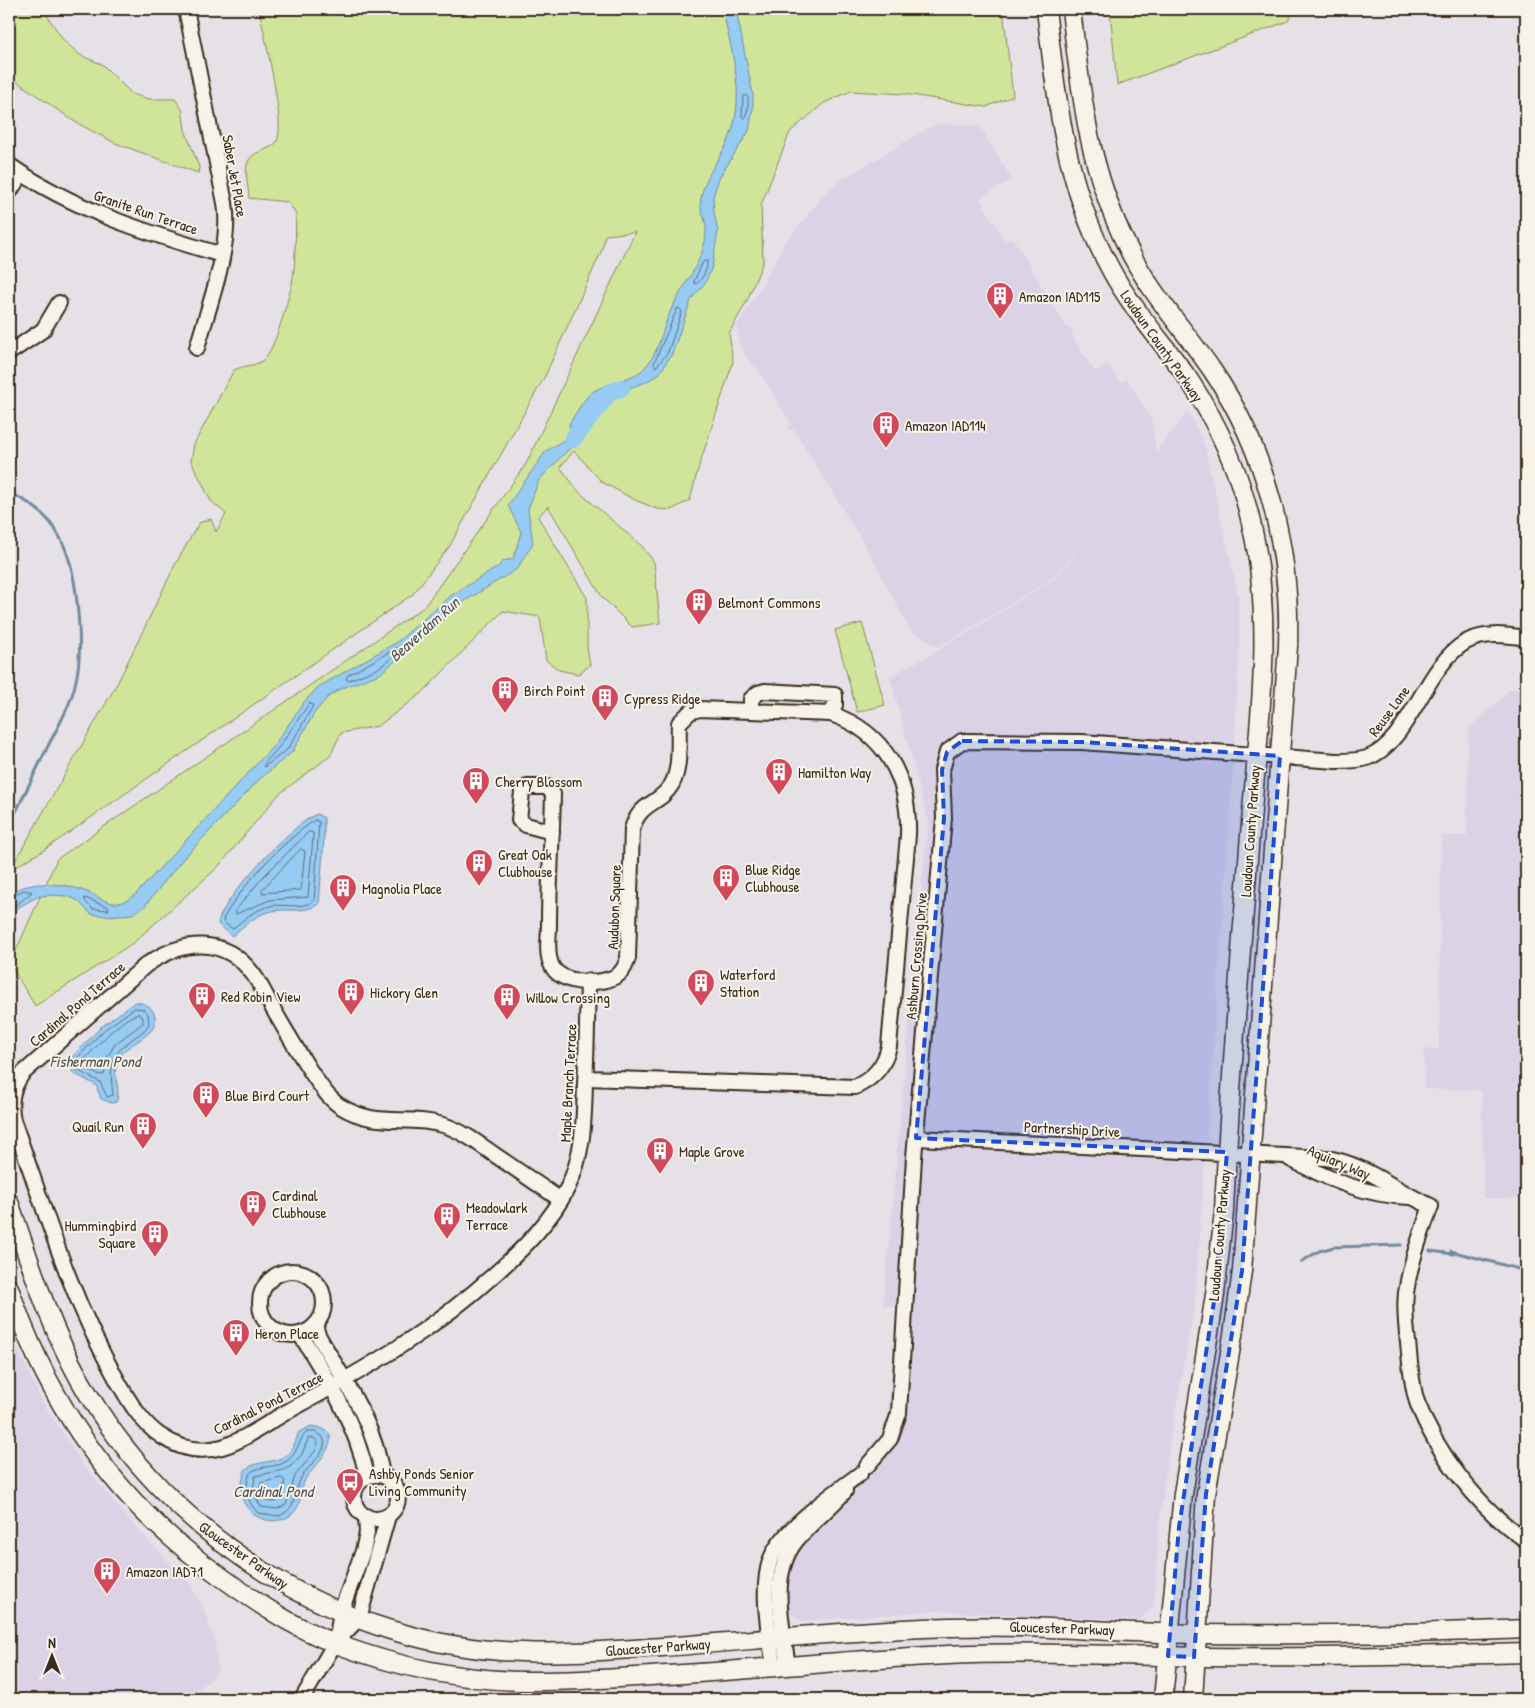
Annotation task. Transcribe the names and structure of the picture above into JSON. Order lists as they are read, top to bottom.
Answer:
{
  "streets": {
    "main road": ["Loudoun County Parkway", "Gloucester Parkway"],
    "street": [
      "Saber Jet Place",
      "Granite Run Terrace",
      "Reuse Lane",
      "Audubon Square",
      "Ashburn Crossing Drive",
      "Cardinal Pond Terrace",
      "Maple Branch Terrace",
      "Partnership Drive",
      "Aquiary Way"
    ]
  },
  "crossings": [
    ["Saber Jet Place", "Granite Run Terrace"],
    ["Loudoun County Parkway", "Reuse Lane"],
    ["Loudoun County Parkway", "Ashburn Crossing Drive"],
    ["Loudoun County Parkway", "Partnership Drive"],
    ["Loudoun County Parkway", "Aquiary Way"],
    ["Loudoun County Parkway", "Gloucester Parkway"],
    ["Reuse Lane", "Ashburn Crossing Drive"],
    ["Audubon Square", "Maple Branch Terrace"],
    ["Ashburn Crossing Drive", "Partnership Drive"],
    ["Cardinal Pond Terrace", "Maple Branch Terrace"],
    ["Partnership Drive", "Aquiary Way"]
  ],
  "water": ["Beaverdam Run", "Fisherman Pond", "Cardinal Pond"],
  "places": {
    "building": [
      "Amazon IAD115",
      "Amazon IAD114",
      "Belmont Commons",
      "Birch Point",
      "Cypress Ridge",
      "Hamilton Way",
      "Cherry Blossom",
      "Great Oak Clubhouse",
      "Blue Ridge Clubhouse",
      "Magnolia Place",
      "Waterford Station",
      "Hickory Glen",
      "Red Robin View",
      "Willow Crossing",
      "Blue Bird Court",
      "Quail Run",
      "Maple Grove",
      "Cardinal Clubhouse",
      "Meadowlark Terrace",
      "Hummingbird Square",
      "Heron Place",
      "Amazon IAD71"
    ],
    "bus stop": ["Ashby Ponds Senior Living Community"]
  },
  "north": "top"
}
